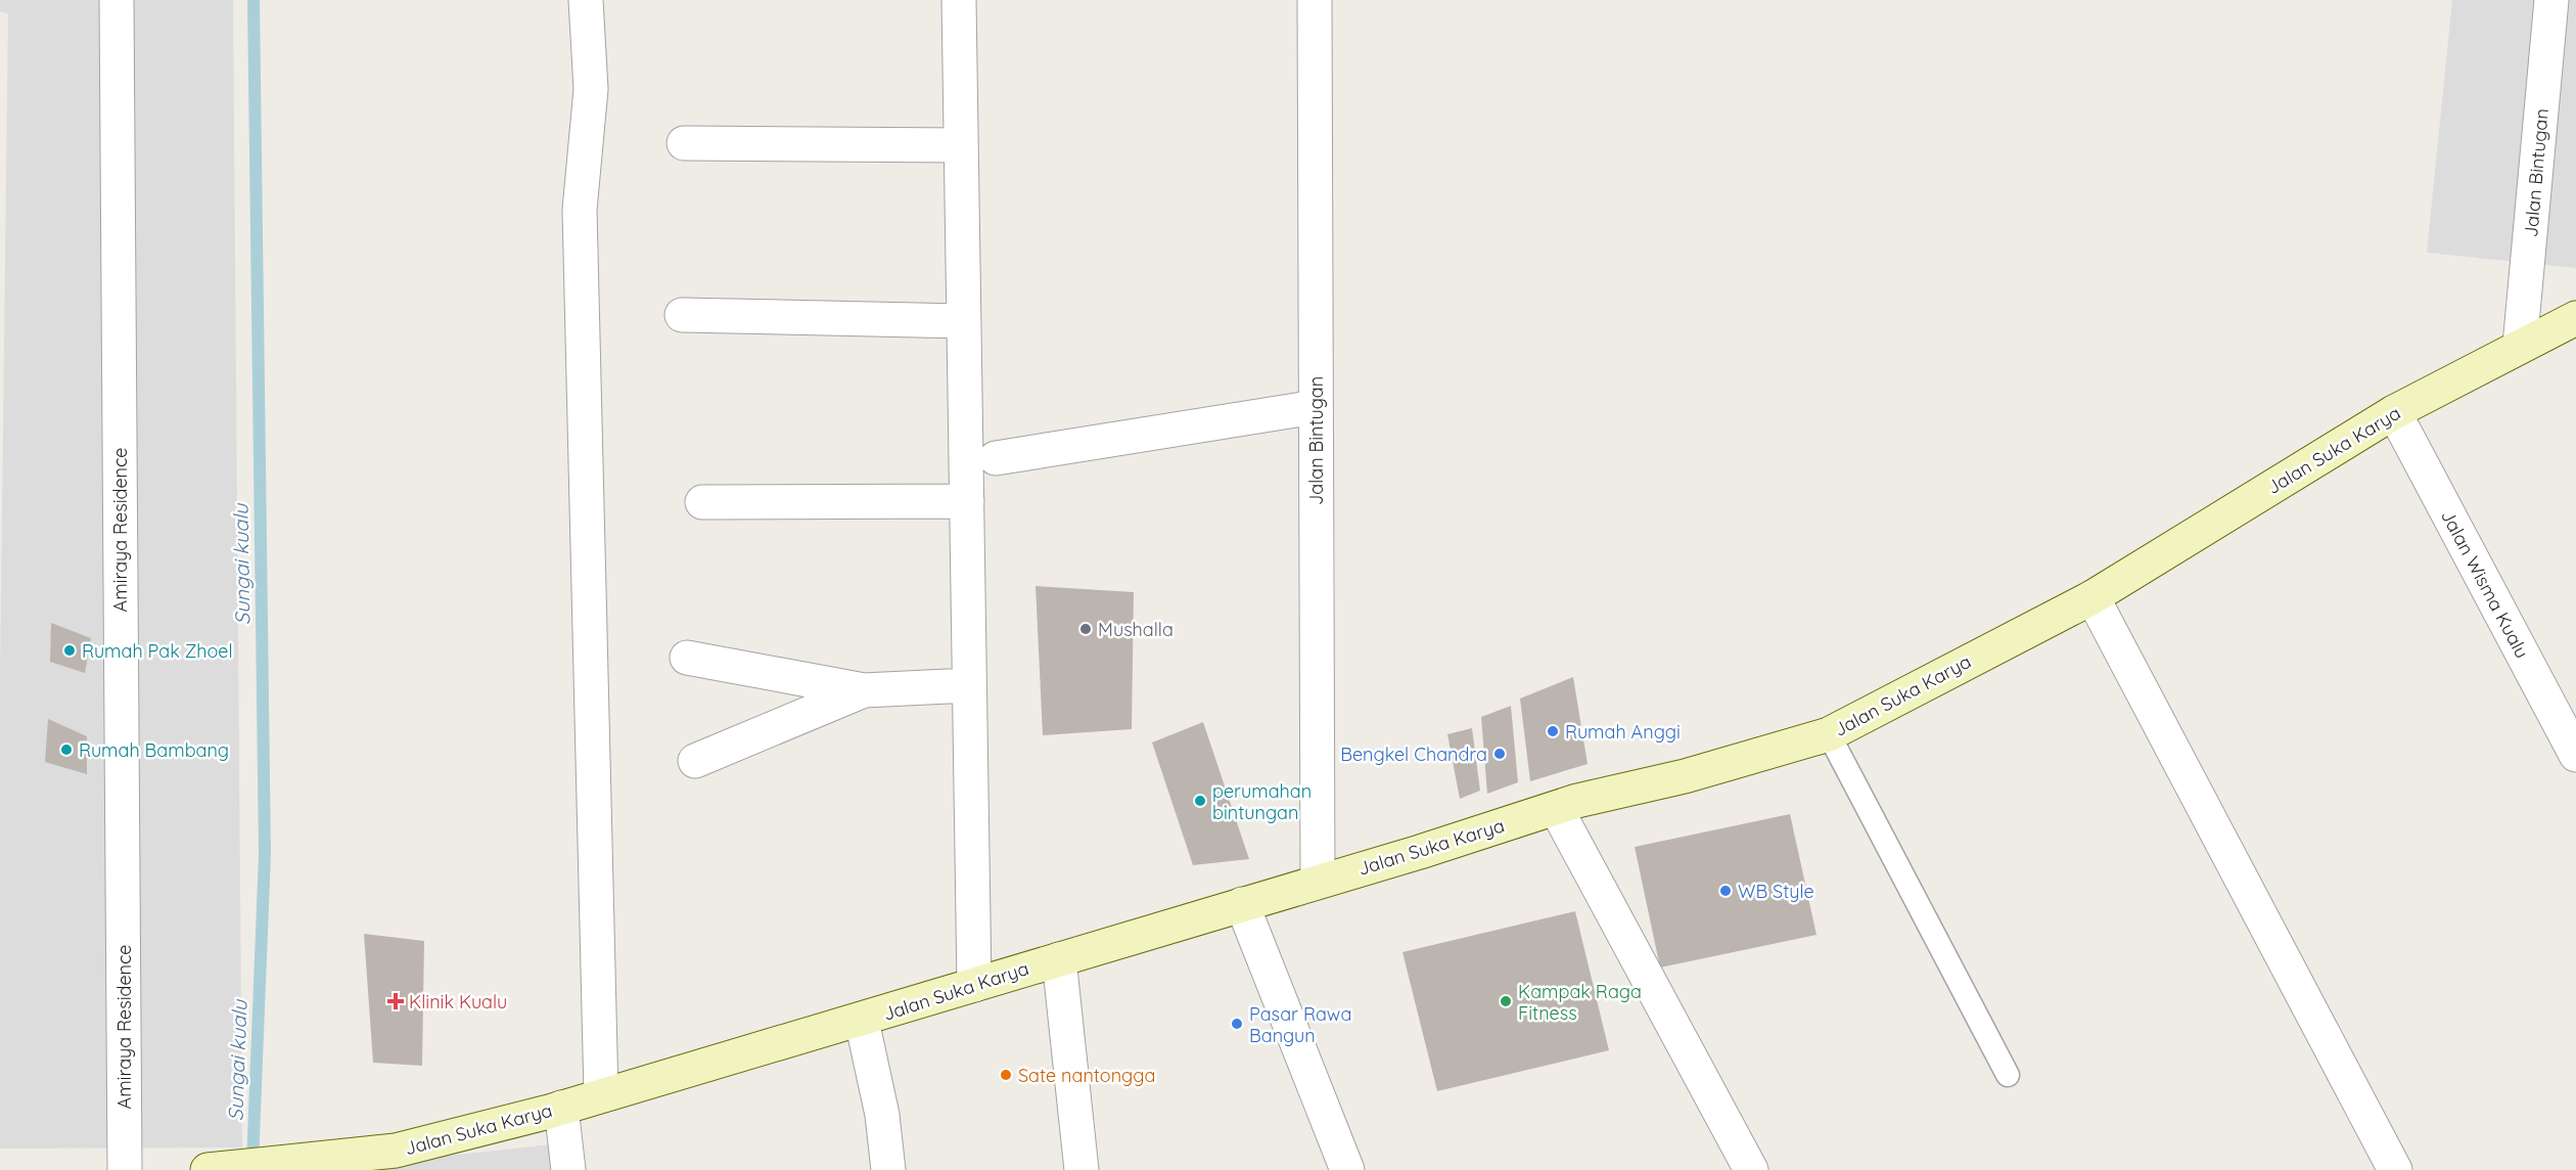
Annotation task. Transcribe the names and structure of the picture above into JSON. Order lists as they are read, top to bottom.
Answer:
{
  "streets": {
    "main road": ["Jalan Suka Karya"],
    "street": ["Jalan Bintugan", "Amiraya Residence", "Jalan Wisma Kualu"]
  },
  "crossings": [
    ["Jalan Bintugan", "Jalan Suka Karya"],
    ["Jalan Suka Karya", "Jalan Wisma Kualu"]
  ],
  "water": ["Sungai kualu"],
  "places": {
    "other": [
      "Mushalla",
      "Rumah Pak Zhoel",
      "Rumah Anggi",
      "Rumah Bambang",
      "Bengkel Chandra",
      "perumahan bintungan",
      "WB Style",
      "Kampak Raga Fitness",
      "Pasar Rawa Bangun",
      "Sate nantongga"
    ],
    "health": ["Klinik Kualu"]
  }
}
